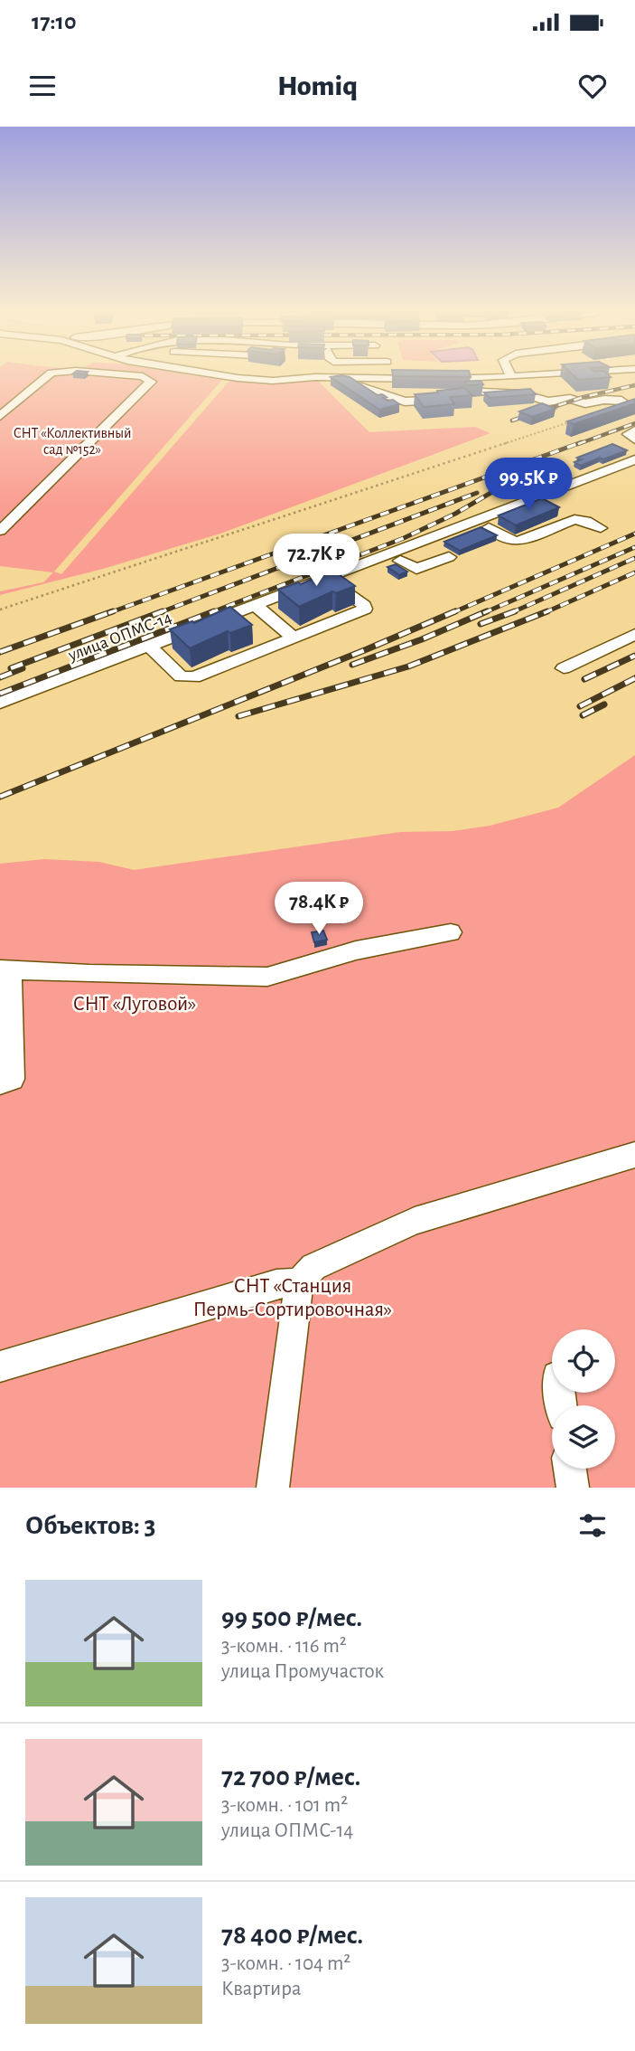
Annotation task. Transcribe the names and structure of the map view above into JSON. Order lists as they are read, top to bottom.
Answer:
{
  "streets": {
    "street": ["улица ОПМС-14"]
  },
  "parks": ["СНТ «Коллективный сад №152»", "СНТ «Луговой»", "СНТ «Станция Пермь-Сортировочная»"],
  "page": {
    "status": "17:10",
    "header": "Homiq",
    "price": ["99.5K ₽", "72.7K ₽", "78.4K ₽"],
    "heading": "Объектов: 3",
    "list": [
      {
        "name": "99 500 ₽/мес.",
        "note": "3-комн. · 116 m² · улица Промучасток"
      },
      {
        "name": "72 700 ₽/мес.",
        "note": "3-комн. · 101 m² · улица ОПМС-14"
      },
      {
        "name": "78 400 ₽/мес.",
        "note": "3-комн. · 104 m² · Квартира"
      }
    ]
  }
}
